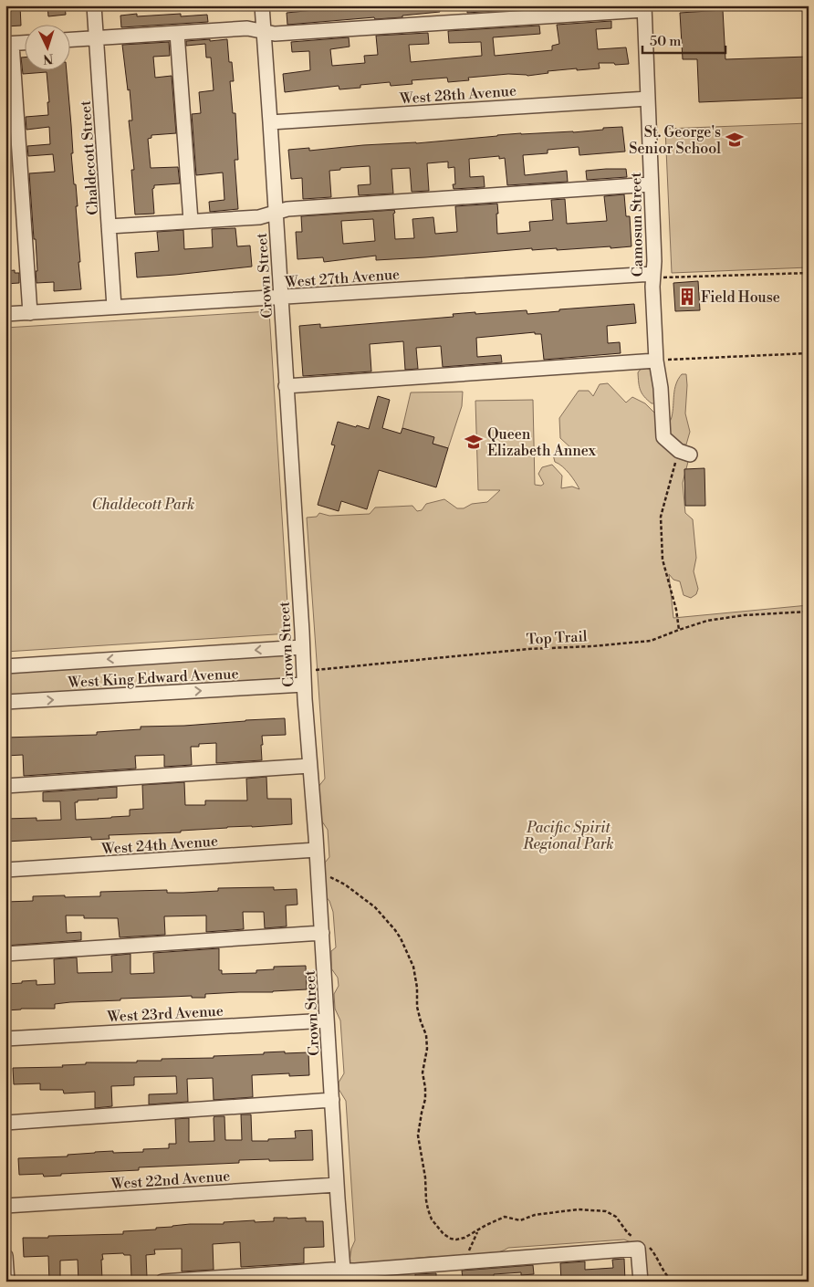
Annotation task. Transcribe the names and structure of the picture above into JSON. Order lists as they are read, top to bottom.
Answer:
{
  "streets": {
    "street": [
      "West 28th Avenue",
      "Chaldecott Street",
      "Camosun Street",
      "Crown Street",
      "West 27th Avenue",
      "West King Edward Avenue",
      "West 24th Avenue",
      "West 23rd Avenue",
      "West 22nd Avenue"
    ],
    "path": ["Top Trail"]
  },
  "crossings": [
    ["West 28th Avenue", "Camosun Street"],
    ["West 28th Avenue", "Crown Street"],
    ["Chaldecott Street", "West 27th Avenue"],
    ["Camosun Street", "West 27th Avenue"],
    ["Crown Street", "West 27th Avenue"],
    ["Crown Street", "Top Trail"],
    ["Crown Street", "West King Edward Avenue"],
    ["Crown Street", "West 24th Avenue"],
    ["Crown Street", "West 23rd Avenue"],
    ["Crown Street", "West 22nd Avenue"]
  ],
  "parks": ["Chaldecott Park", "Pacific Spirit Regional Park"],
  "places": {
    "school or university": ["St. George's Senior School", "Queen Elizabeth Annex"],
    "building": ["Field House"]
  },
  "scale_bar": "50 m",
  "north": "bottom"
}
